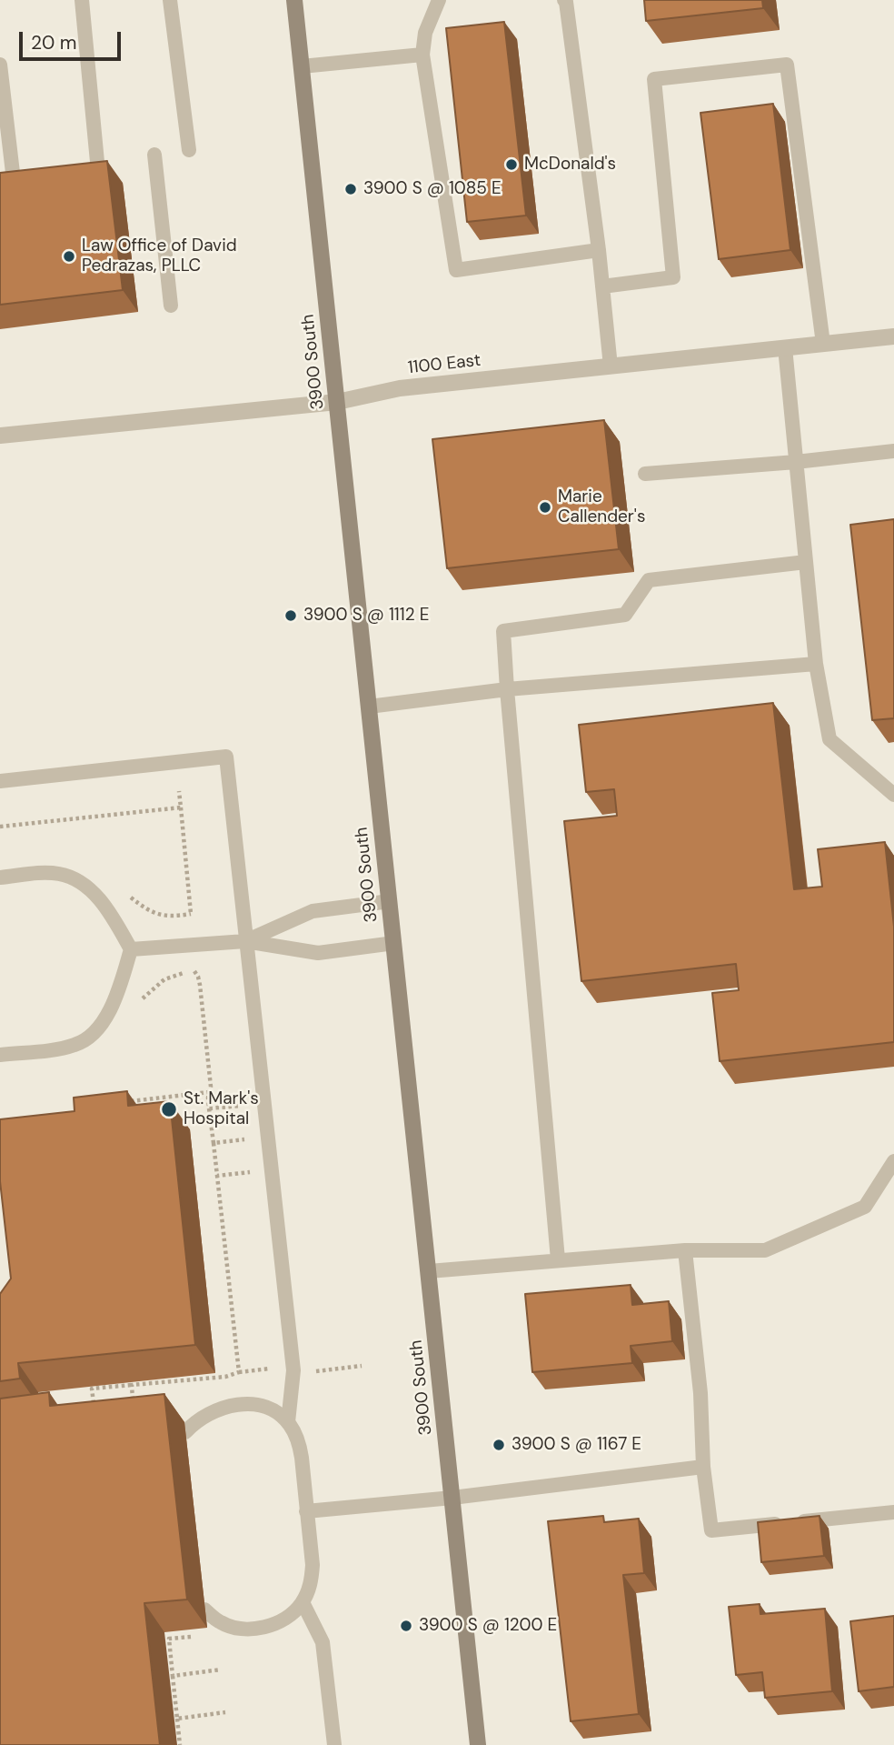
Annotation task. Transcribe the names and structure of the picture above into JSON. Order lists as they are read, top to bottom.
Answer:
{
  "streets": {
    "main road": ["3900 South"],
    "street": ["1100 East"]
  },
  "crossings": [
    ["3900 South", "1100 East"]
  ],
  "places": [
    "McDonald's",
    "3900 S @ 1085 E",
    "Law Office of David Pedrazas, PLLC",
    "Marie Callender's",
    "3900 S @ 1112 E",
    "St. Mark's Hospital",
    "3900 S @ 1167 E",
    "3900 S @ 1200 E"
  ],
  "scale_bar": "20 m"
}
